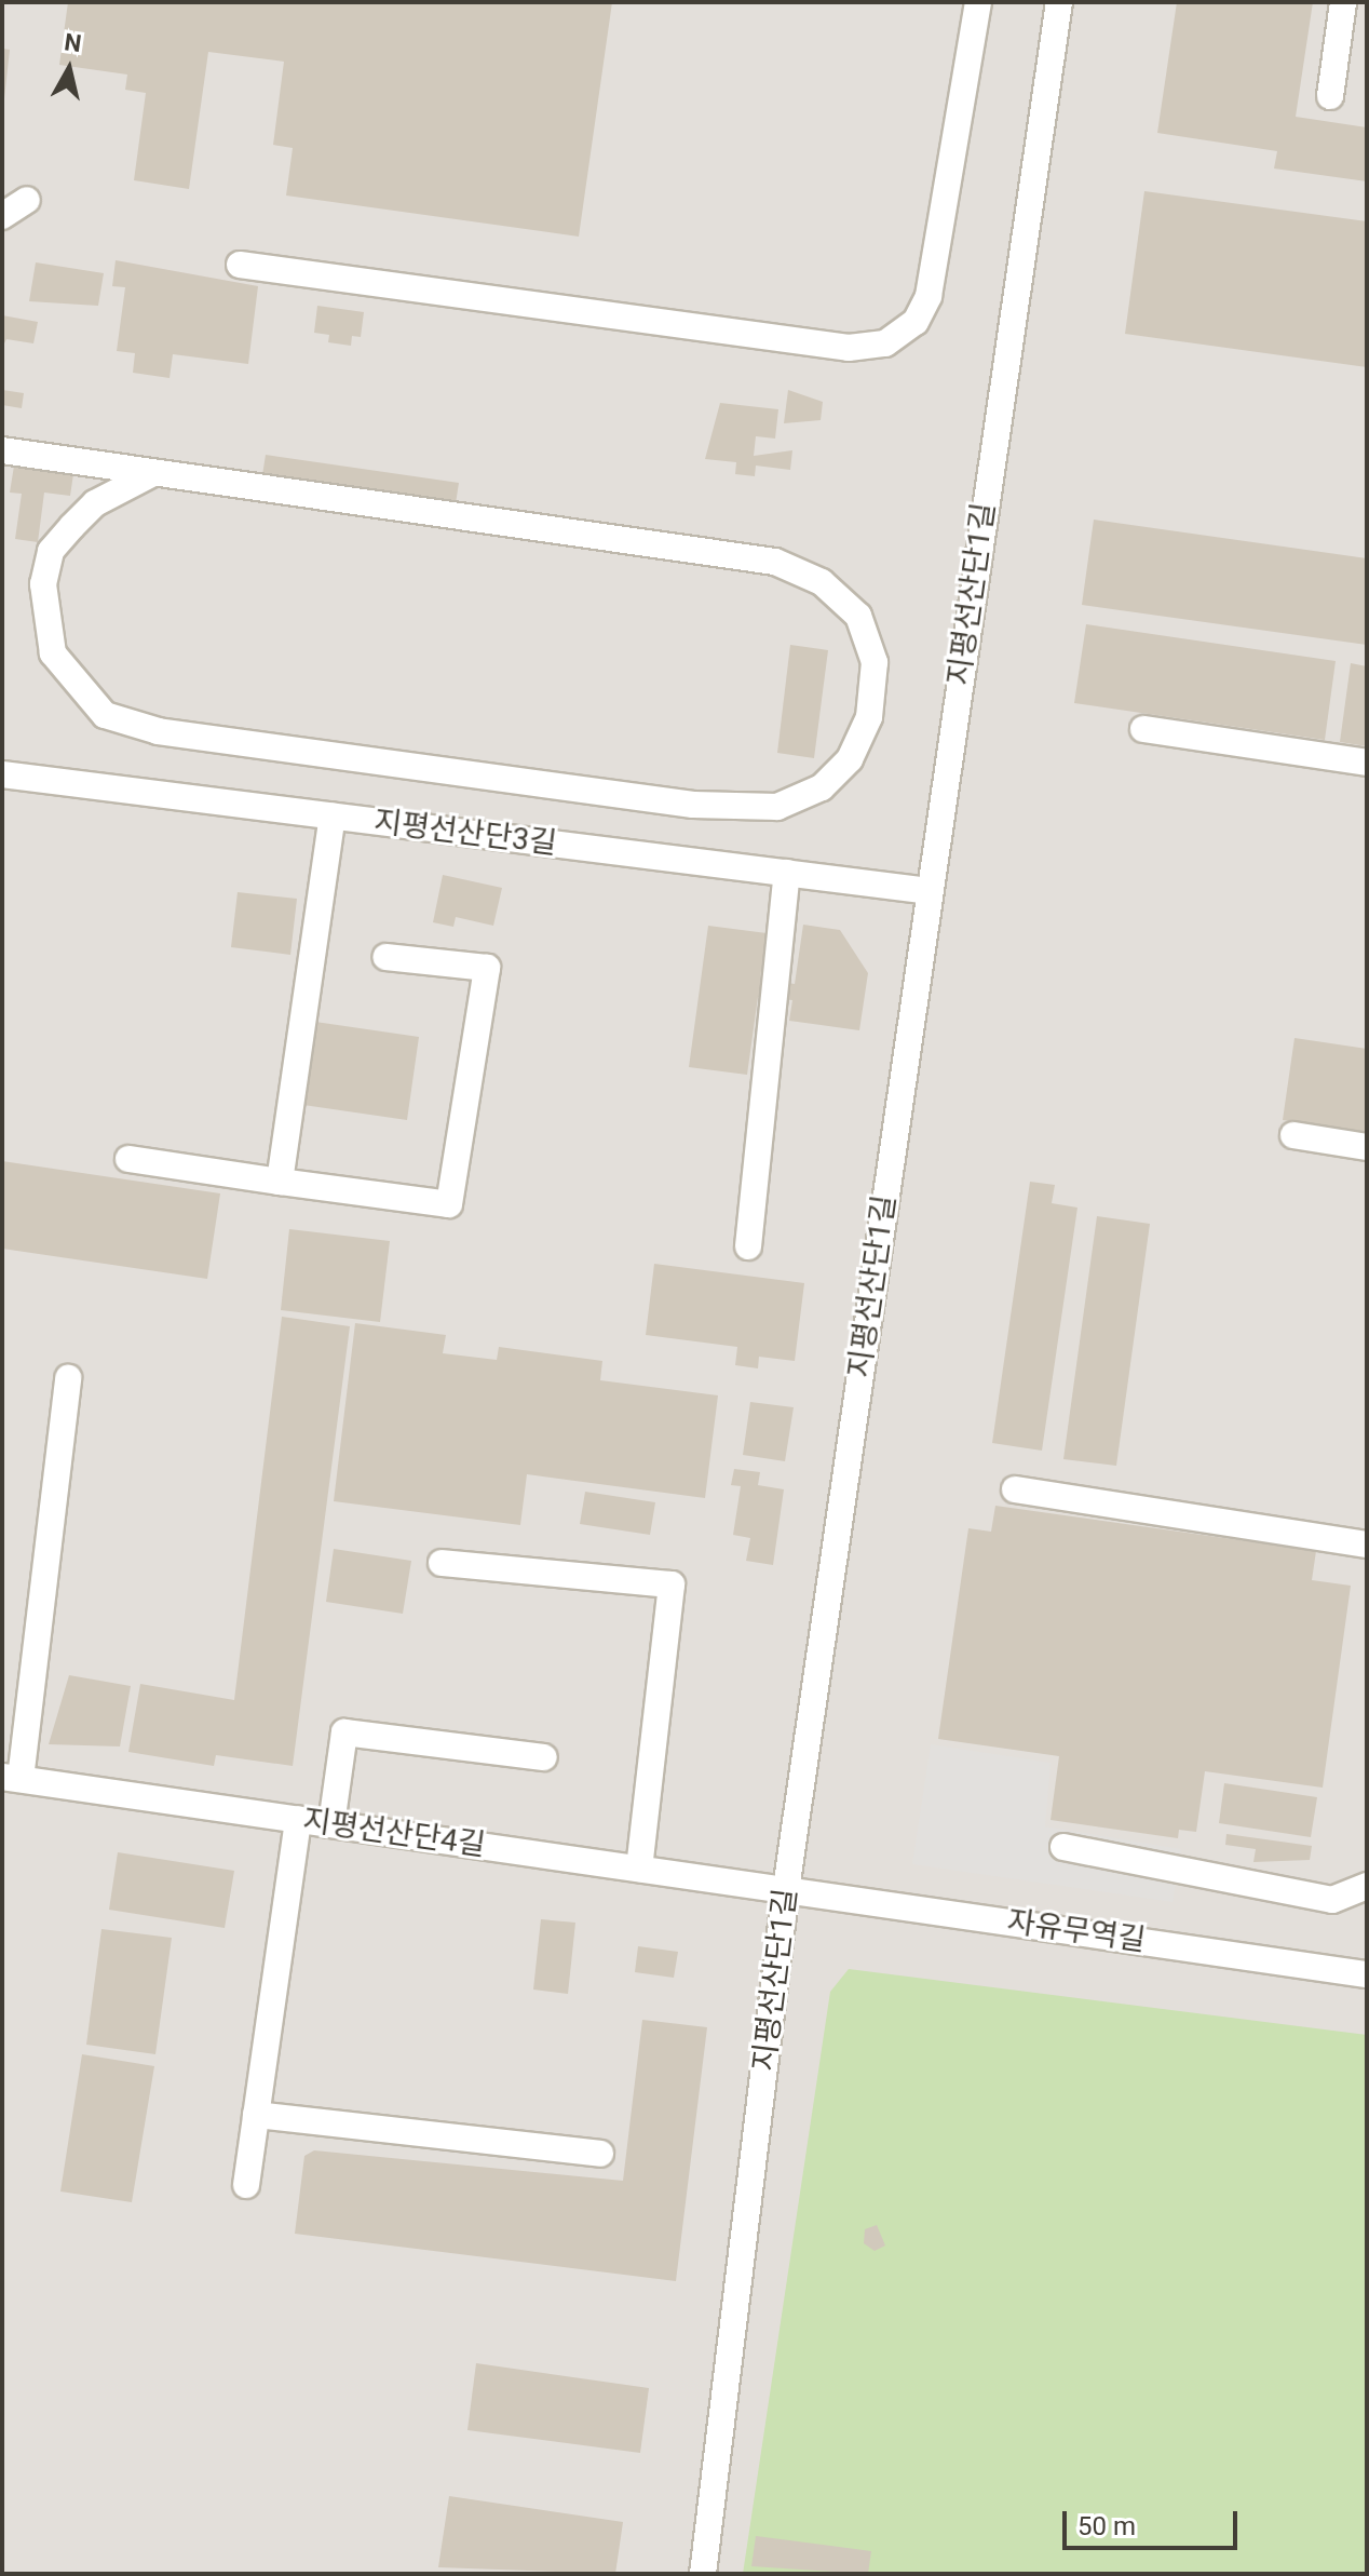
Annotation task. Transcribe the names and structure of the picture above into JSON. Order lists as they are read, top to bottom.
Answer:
{
  "streets": {
    "street": [
      "지평선산단1길",
      "지평선산단3길",
      "지평선산단4길",
      "자유무역길"
    ]
  },
  "crossings": [
    ["지평선산단1길", "지평선산단3길"],
    ["지평선산단1길", "지평선산단4길"],
    ["지평선산단1길", "자유무역길"],
    ["지평선산단4길", "자유무역길"]
  ],
  "scale_bar": "50 m",
  "north": "top"
}
